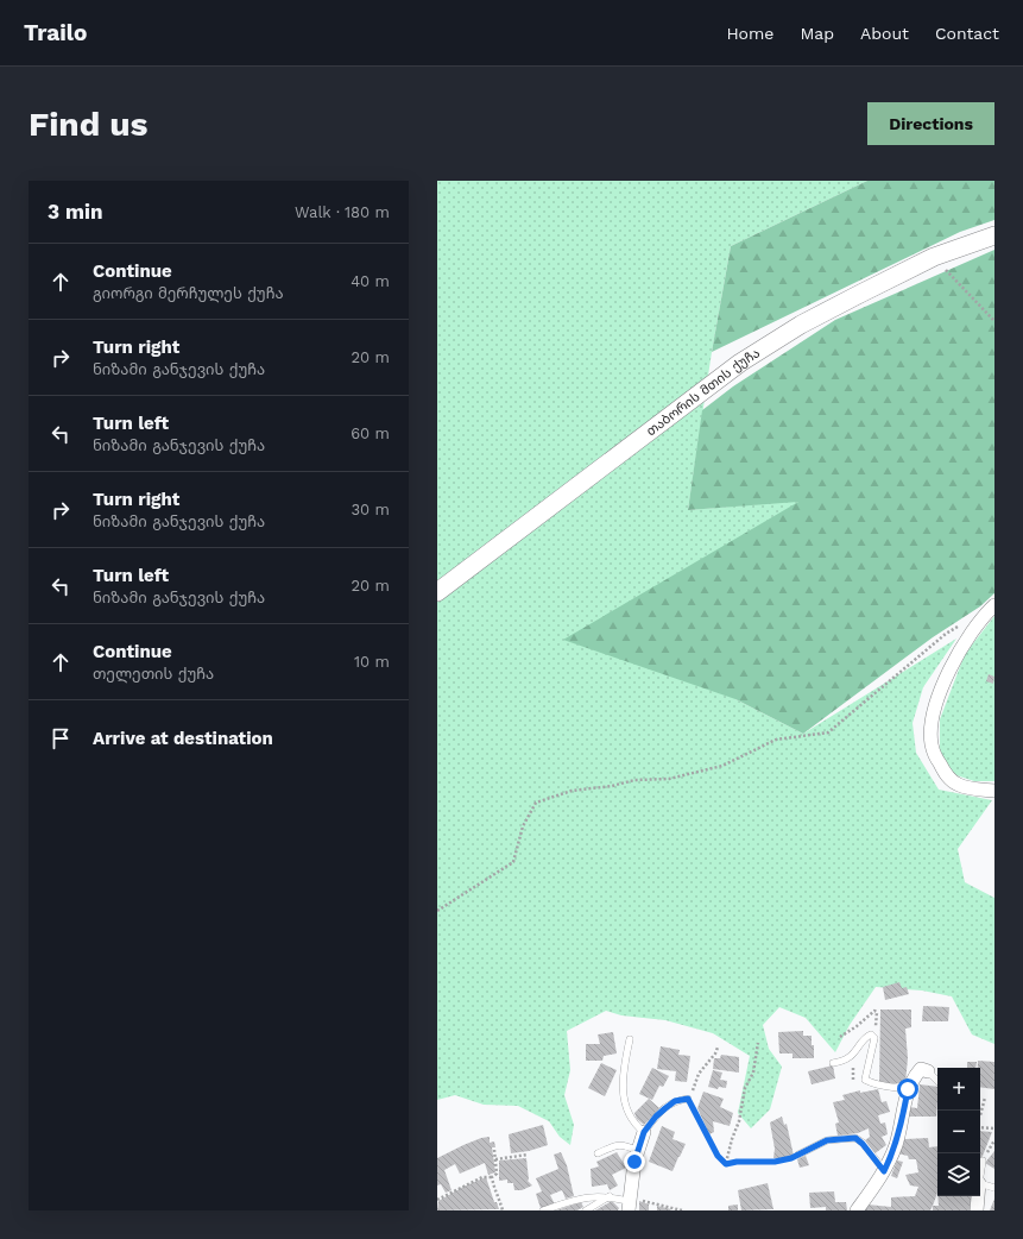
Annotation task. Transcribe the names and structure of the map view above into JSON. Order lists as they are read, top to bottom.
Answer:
{
  "streets": {
    "main road": ["თაბორის მთის ქუჩა"]
  },
  "page": {
    "header": "Trailo",
    "nav": [
      "Home",
      "Map",
      "About",
      "Contact"
    ],
    "buttons": "Directions",
    "title": "Find us",
    "heading": ["3 min", "Walk · 180 m"],
    "list": [
      ["Continue", "გიორგი მერჩულეს ქუჩა", "40 m"],
      ["Turn right", "ნიზამი განჯევის ქუჩა", "20 m"],
      ["Turn left", "ნიზამი განჯევის ქუჩა", "60 m"],
      ["Turn right", "ნიზამი განჯევის ქუჩა", "30 m"],
      ["Turn left", "ნიზამი განჯევის ქუჩა", "20 m"],
      ["Continue", "თელეთის ქუჩა", "10 m"],
      "Arrive at destination"
    ],
    "map_buttons": ["+", "−"]
  }
}
